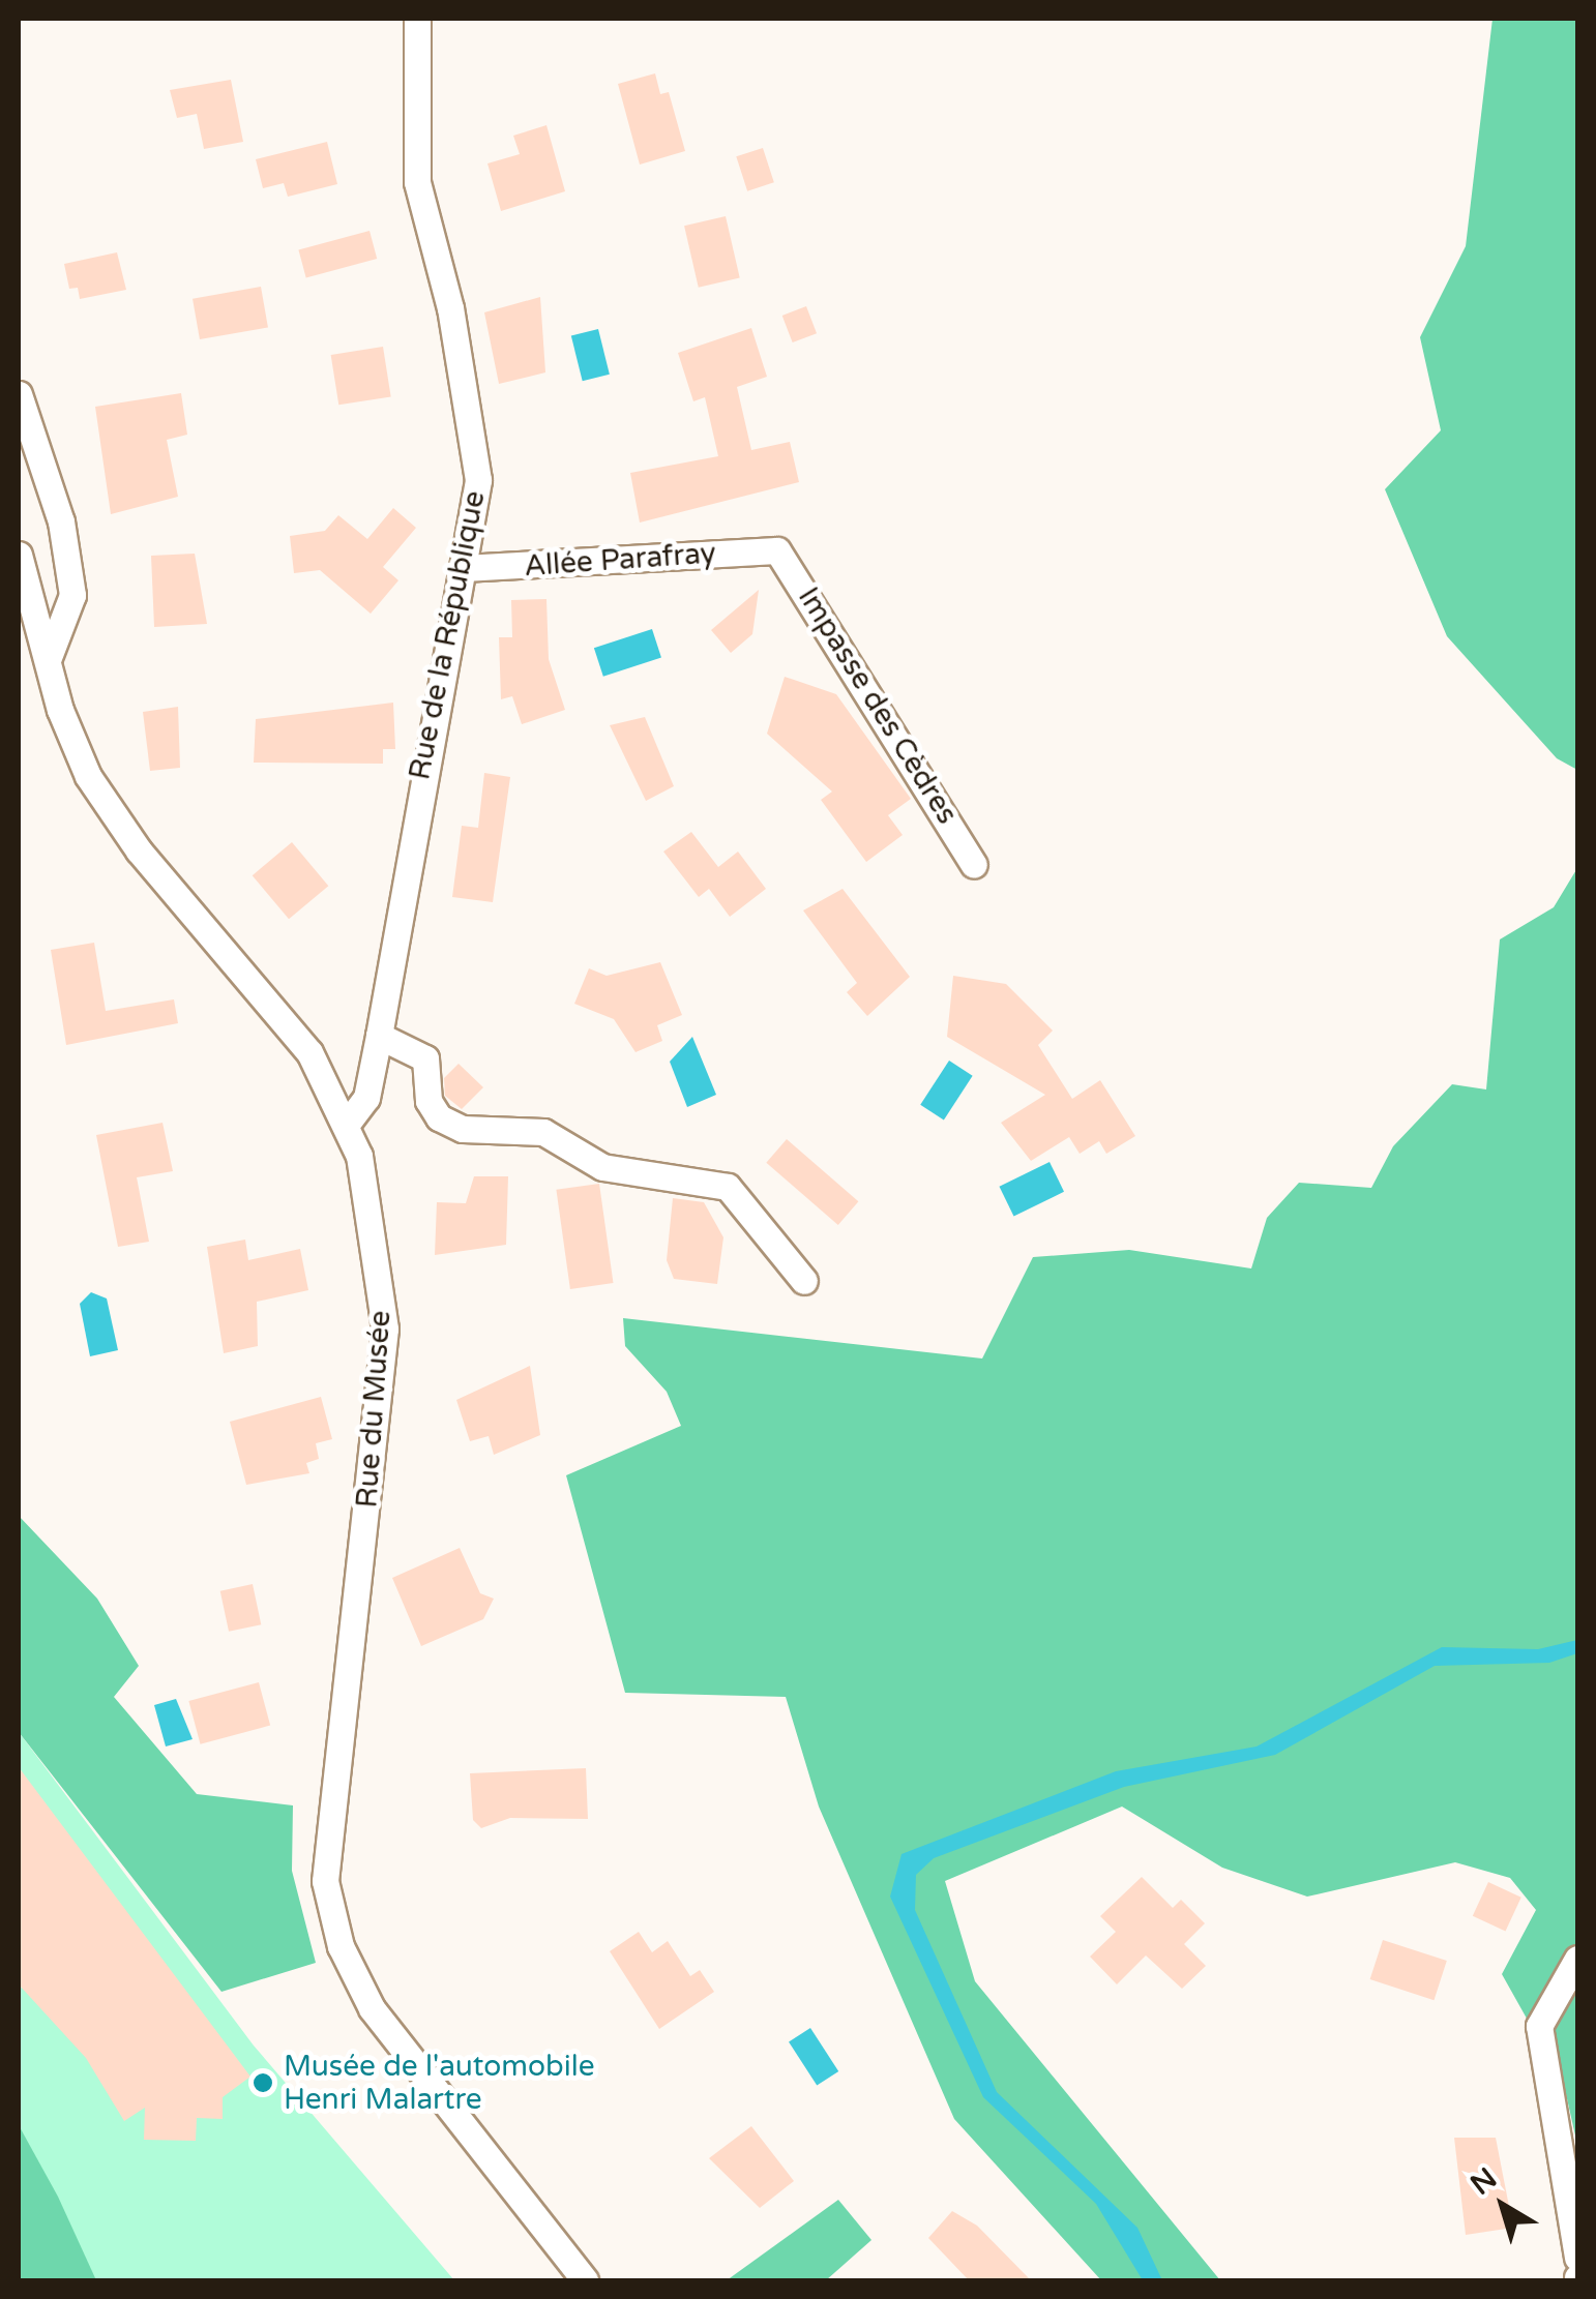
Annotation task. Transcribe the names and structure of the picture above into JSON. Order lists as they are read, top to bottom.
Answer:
{
  "streets": {
    "street": [
      "Allée Parafray",
      "Rue de la République",
      "Impasse des Cèdres",
      "Rue du Musée"
    ]
  },
  "crossings": [
    ["Allée Parafray", "Rue de la République"],
    ["Allée Parafray", "Impasse des Cèdres"],
    ["Rue de la République", "Rue du Musée"]
  ],
  "places": ["Musée de l'automobile Henri Malartre"],
  "north": "top left"
}
